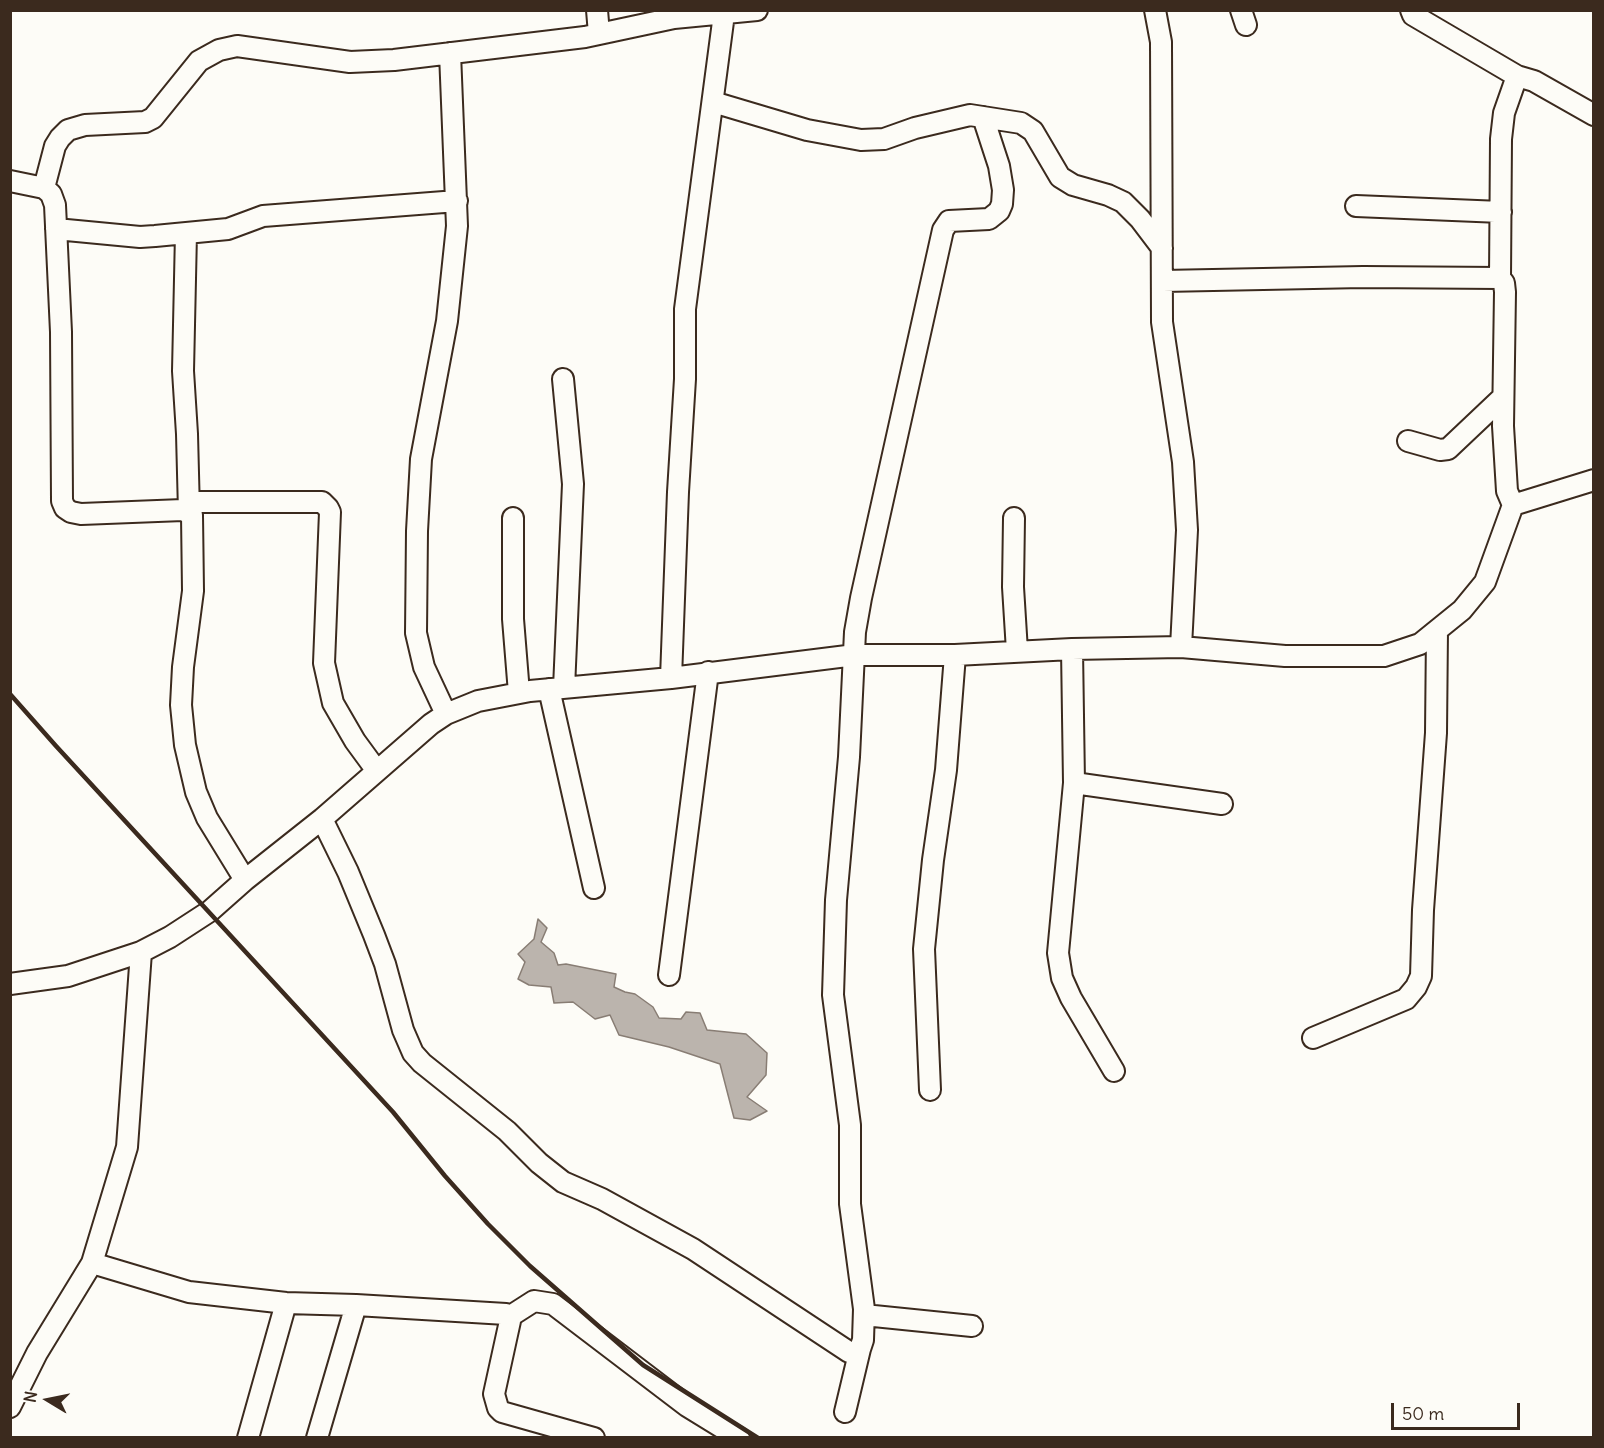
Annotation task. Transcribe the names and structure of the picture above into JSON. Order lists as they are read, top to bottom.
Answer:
{
  "scale_bar": "50 m",
  "north": "left"
}
